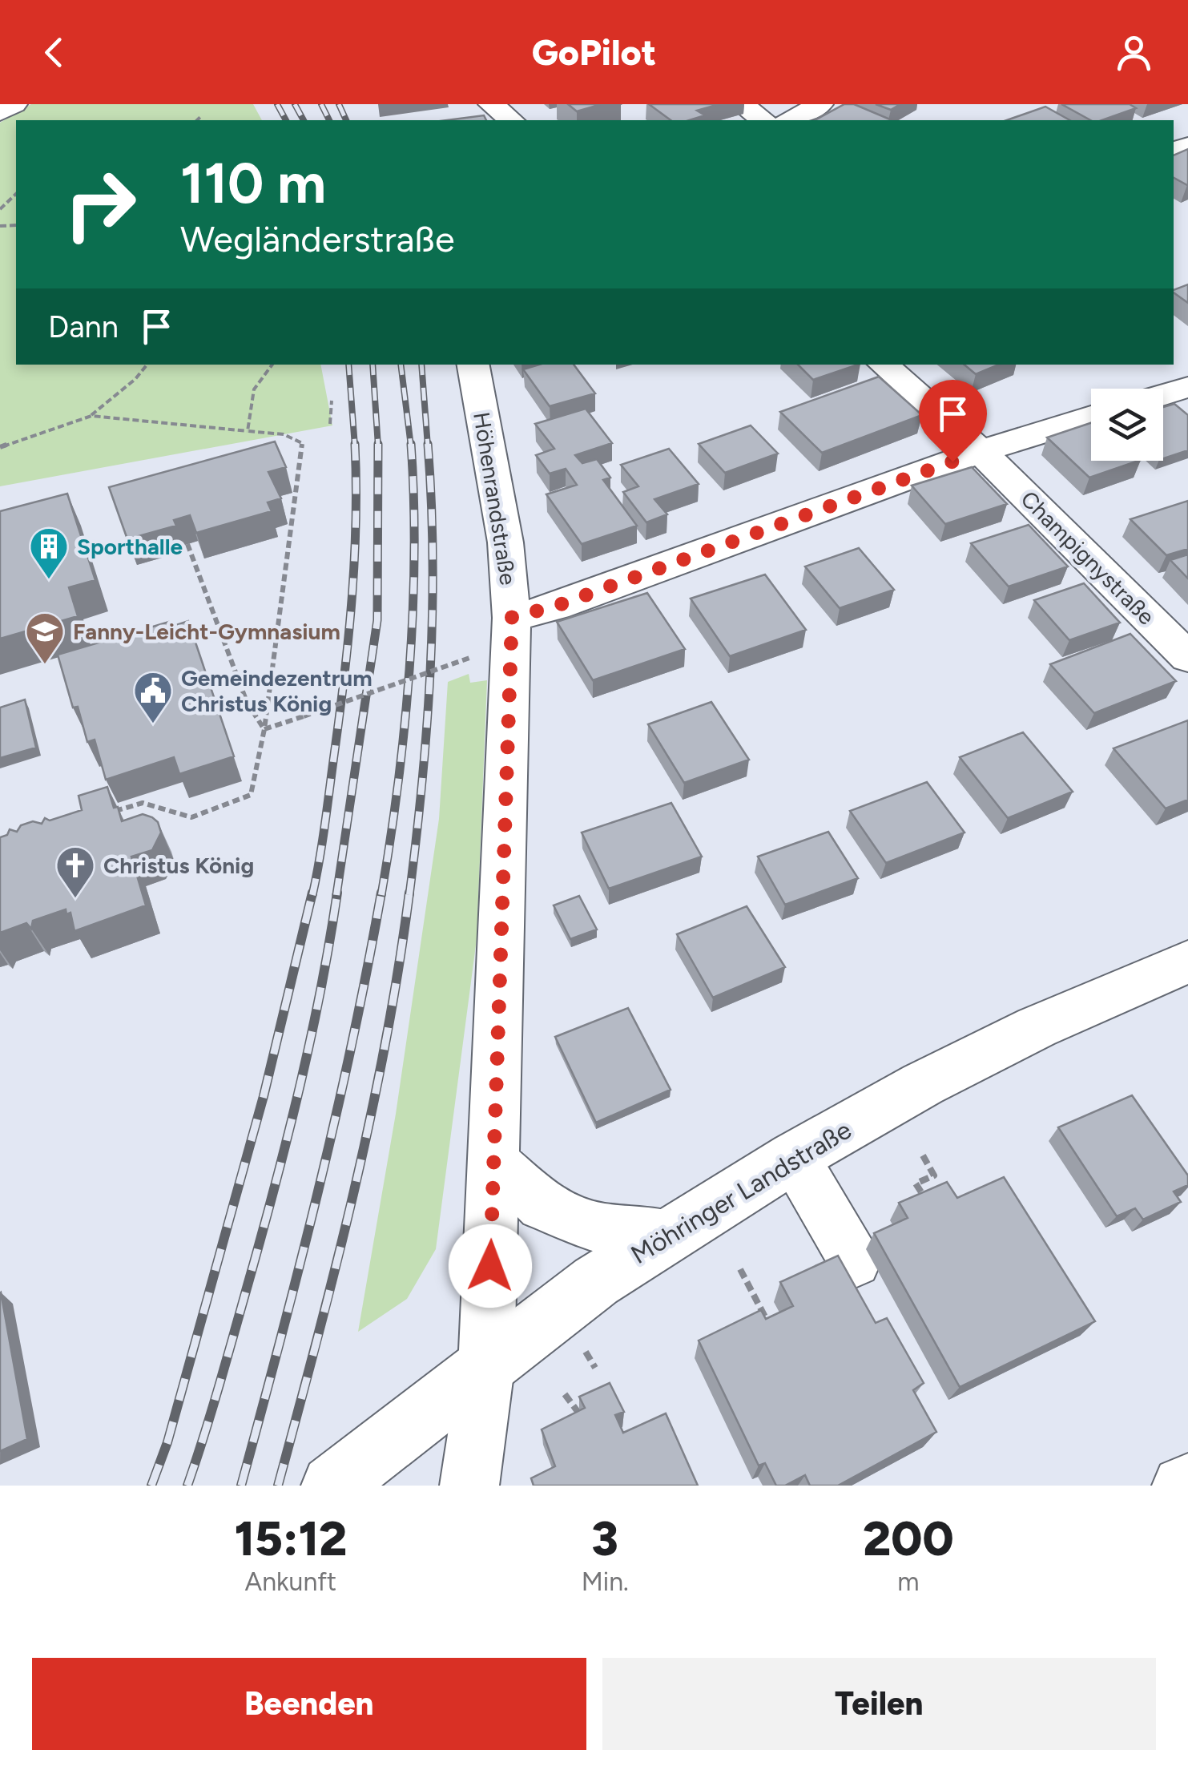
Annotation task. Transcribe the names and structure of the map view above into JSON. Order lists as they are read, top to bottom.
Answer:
{
  "streets": {
    "main road": ["Möhringer Landstraße"],
    "street": ["Höhenrandstraße", "Champignystraße"]
  },
  "crossings": [
    ["Höhenrandstraße", "Möhringer Landstraße"]
  ],
  "places": {
    "building": ["Sporthalle"],
    "school or university": ["Fanny-Leicht-Gymnasium"],
    "public building": ["Gemeindezentrum Christus König"],
    "church": ["Christus König"]
  },
  "page": {
    "header": "GoPilot",
    "turn": ["110 m", "Wegländerstraße"],
    "then": "Dann",
    "eta": [
      "15:12",
      "Ankunft",
      "3",
      "Min.",
      "200",
      "m"
    ],
    "buttons": ["Beenden", "Teilen"]
  }
}
